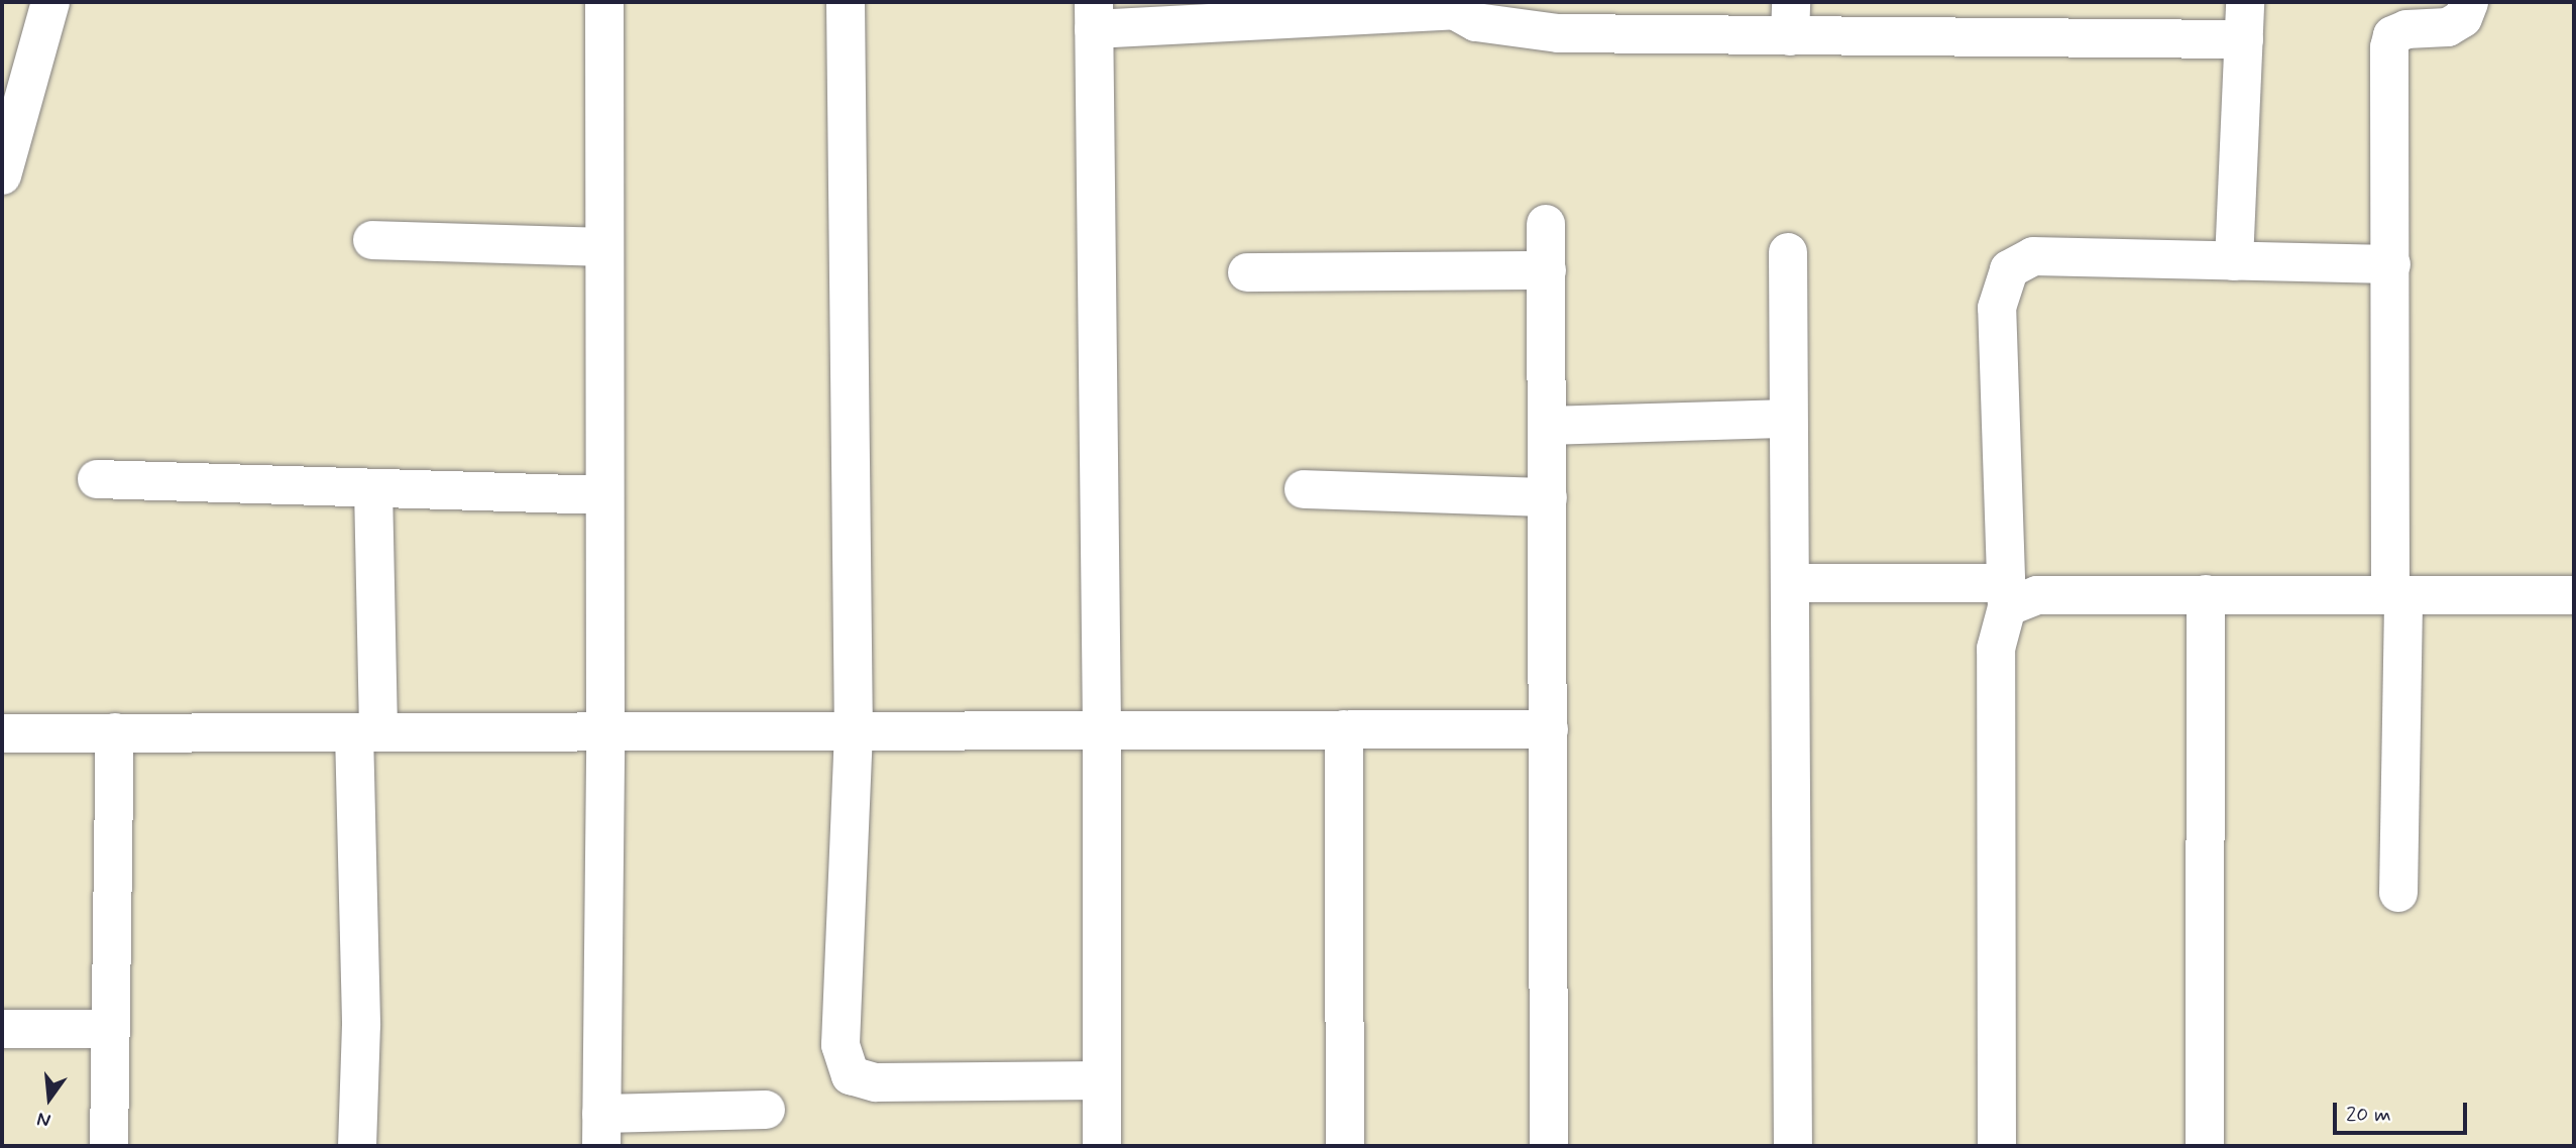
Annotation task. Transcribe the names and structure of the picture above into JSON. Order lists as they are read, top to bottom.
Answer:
{
  "scale_bar": "20 m",
  "north": "bottom"
}
